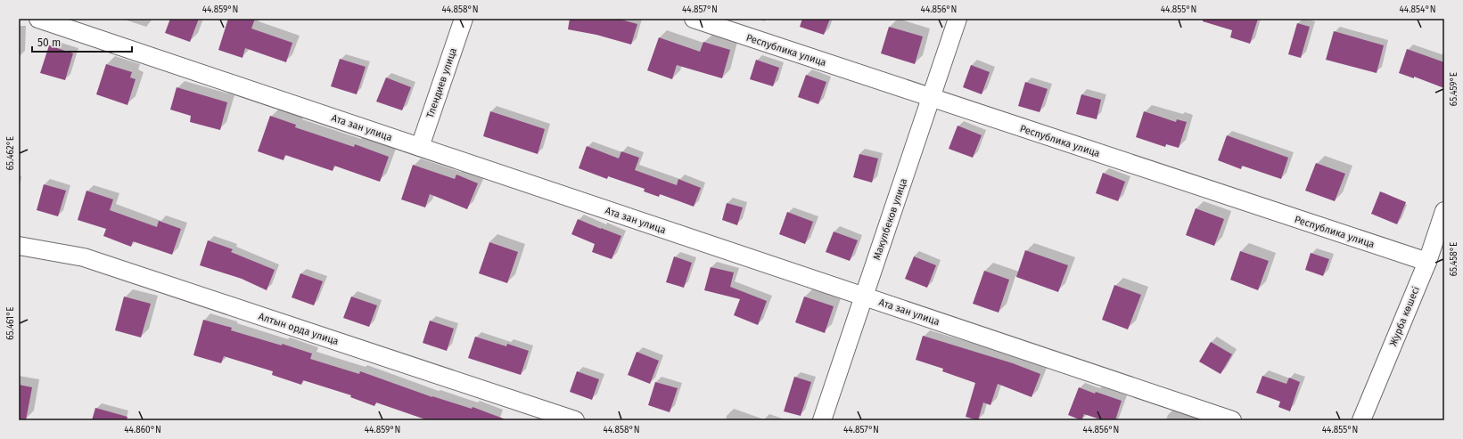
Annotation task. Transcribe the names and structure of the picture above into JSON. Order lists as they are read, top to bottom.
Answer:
{
  "streets": {
    "street": [
      "Республика улица",
      "Тлендиев улица",
      "Ата зан улица",
      "Макулбеков улица",
      "Журба көшесі",
      "Алтын орда улица"
    ]
  },
  "crossings": [
    ["Республика улица", "Макулбеков улица"],
    ["Республика улица", "Журба көшесі"],
    ["Тлендиев улица", "Ата зан улица"],
    ["Ата зан улица", "Макулбеков улица"]
  ],
  "scale_bar": "50 m",
  "coordinates": [
    "44.859°N",
    "44.858°N",
    "44.857°N",
    "44.856°N",
    "44.855°N",
    "44.854°N",
    "65.459°E",
    "65.462°E",
    "65.458°E",
    "65.461°E",
    "44.860°N"
  ]
}
